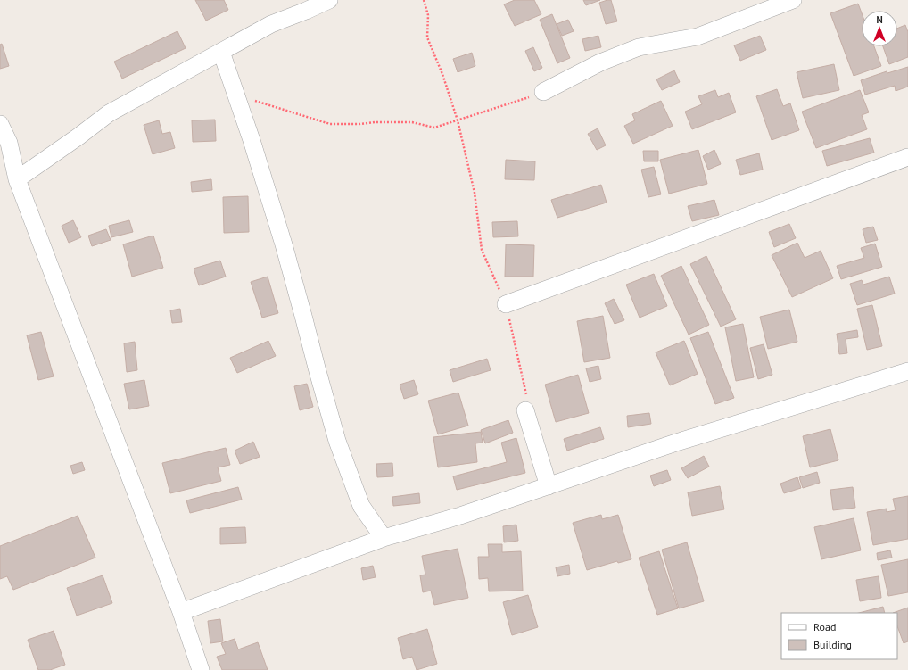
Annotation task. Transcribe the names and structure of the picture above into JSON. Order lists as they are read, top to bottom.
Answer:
{
  "legend": ["Road", "Building"],
  "north": "top"
}
